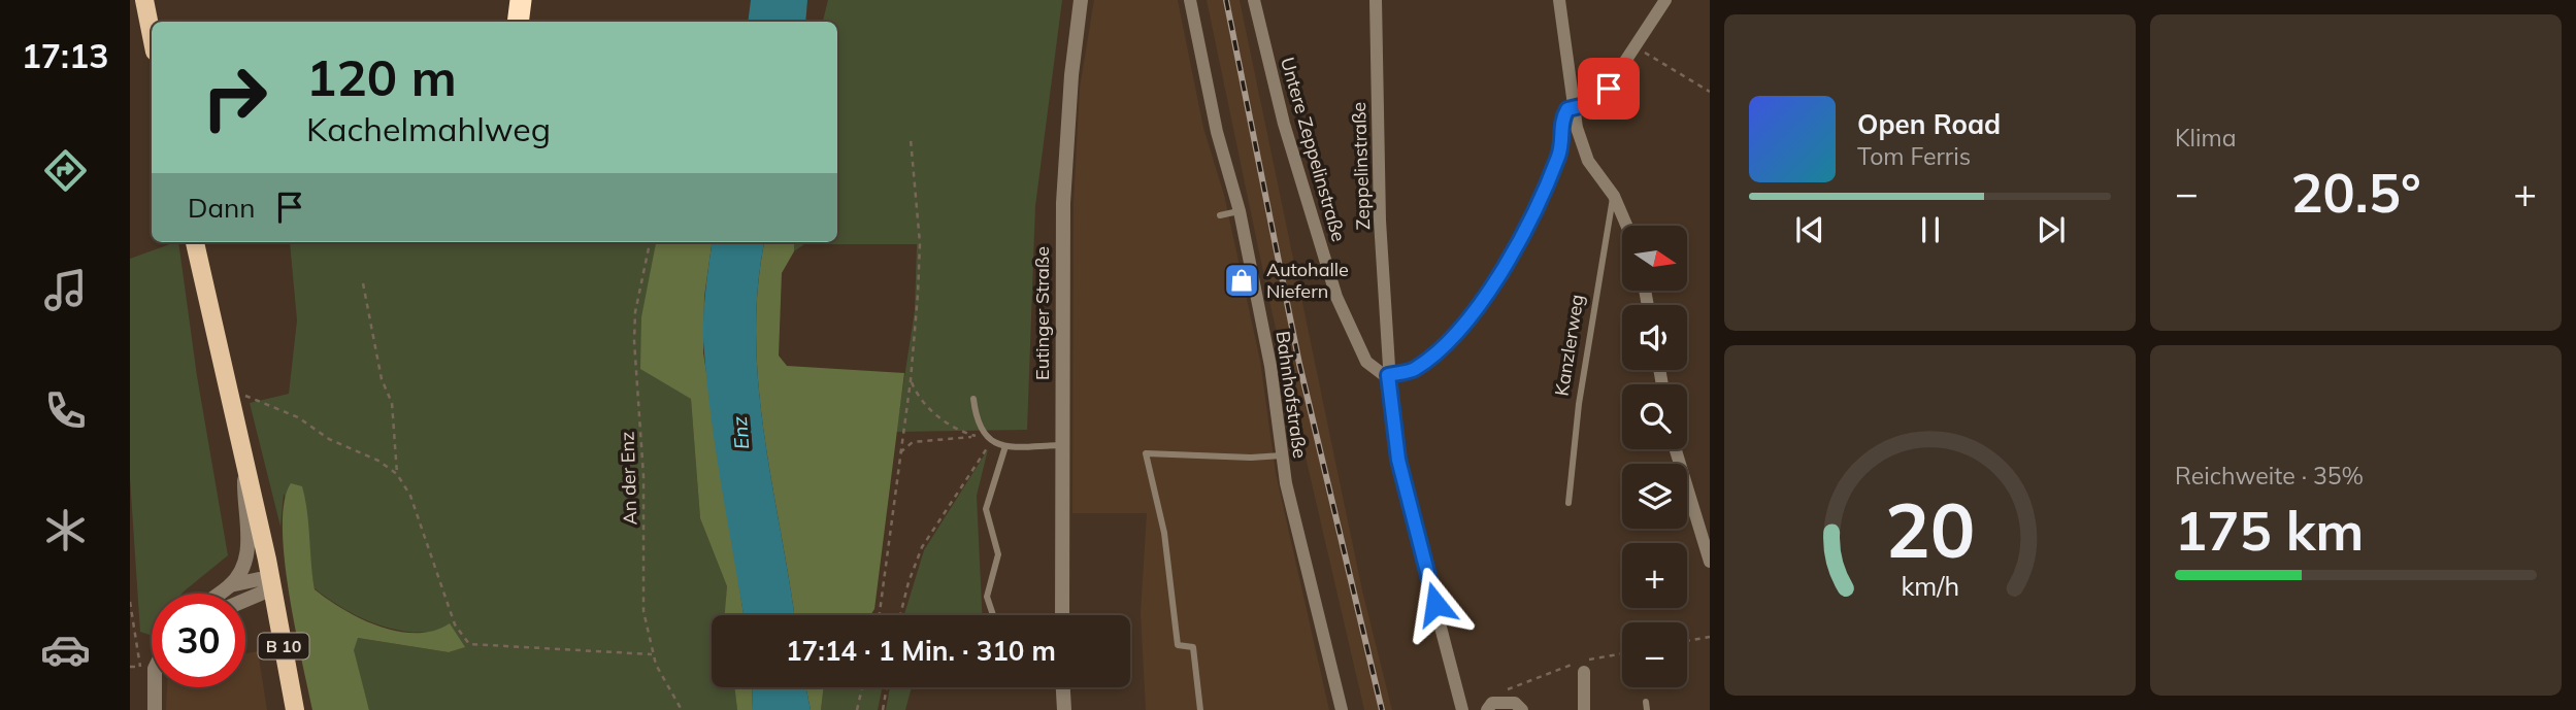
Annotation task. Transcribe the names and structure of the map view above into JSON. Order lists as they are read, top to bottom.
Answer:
{
  "streets": {
    "main road": ["B 10"],
    "street": [
      "Untere Zeppelinstraße",
      "Zeppelinstraße",
      "Eutinger Straße",
      "Bahnhofstraße"
    ],
    "lane": ["Kanzlerweg"],
    "path": ["An der Enz"]
  },
  "crossings": [
    ["Untere Zeppelinstraße", "Zeppelinstraße"]
  ],
  "water": ["Enz"],
  "places": {
    "shop": ["Autohalle Niefern"]
  },
  "north": "right",
  "page": {
    "tabs": "17:13",
    "tile": [
      "Klima",
      ["Reichweite · 35%", "175 km"]
    ],
    "turn": ["120 m", "Kachelmahlweg"],
    "song": ["Open Road", "Tom Ferris"],
    "heat": ["−", "20.5°", "+"],
    "then": "Dann",
    "map_buttons": ["+", "−"],
    "limit": "30",
    "trip": "17:14 · 1 Min. · 310 m",
    "gauge": ["20", "km/h"]
  }
}
